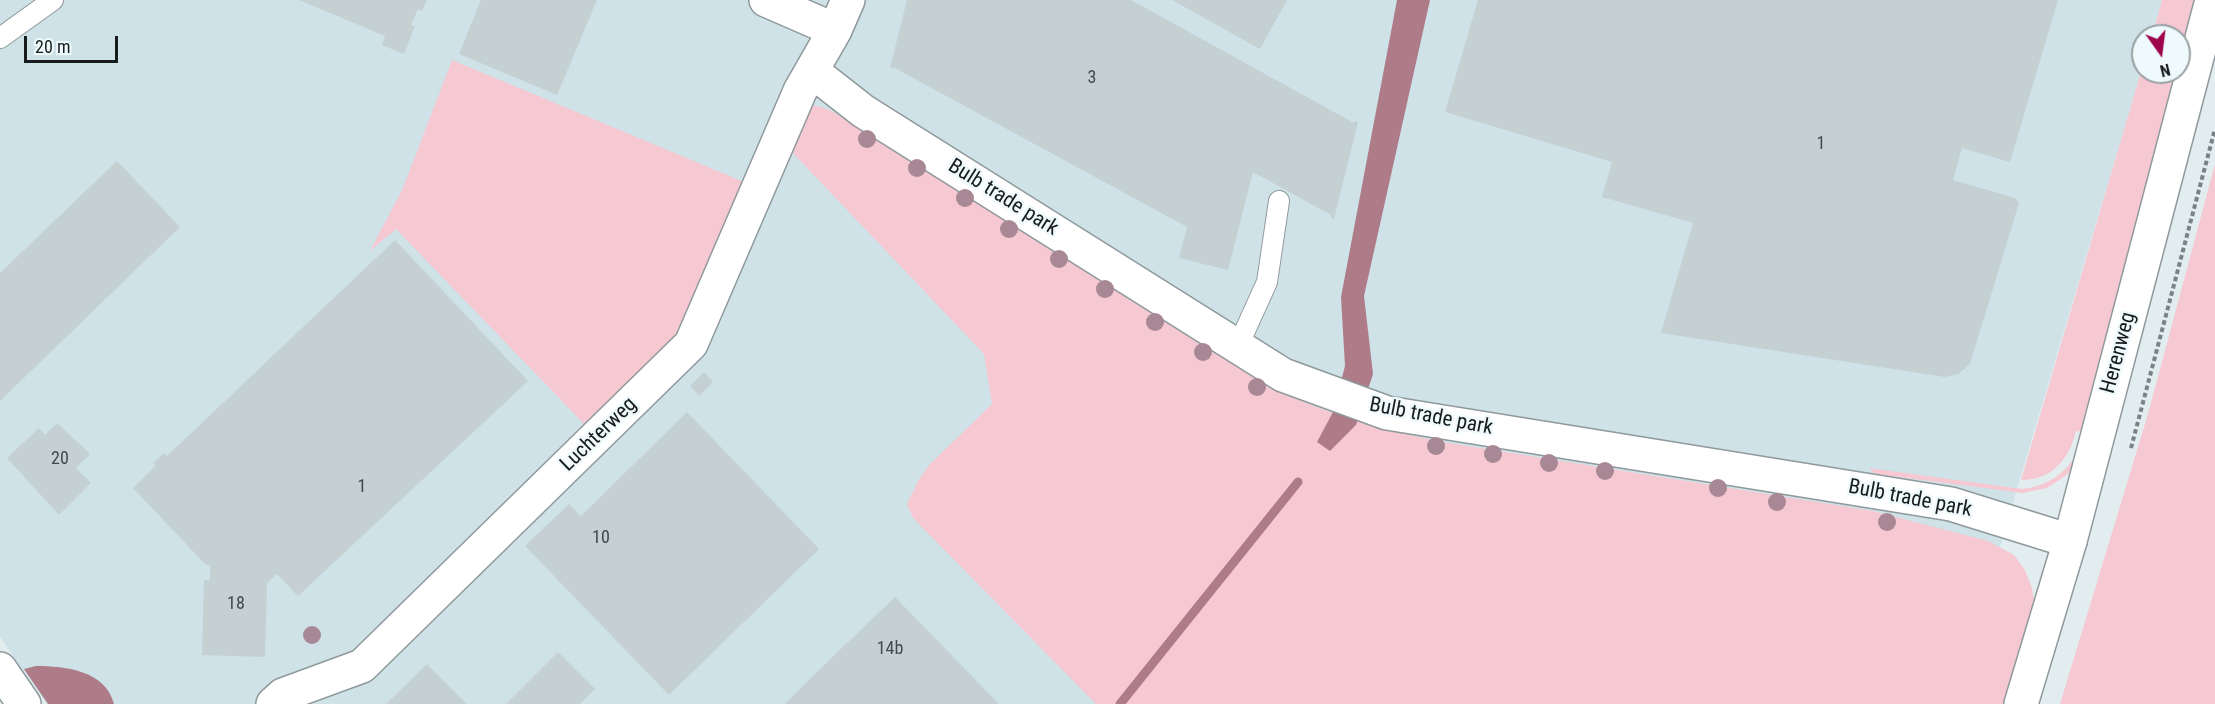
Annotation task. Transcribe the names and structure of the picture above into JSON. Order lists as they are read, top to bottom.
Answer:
{
  "streets": {
    "street": ["Bulb trade park", "Herenweg", "Luchterweg"]
  },
  "crossings": [
    ["Bulb trade park", "Herenweg"],
    ["Bulb trade park", "Luchterweg"]
  ],
  "house_numbers": [
    "3",
    "1",
    "20",
    "1",
    "10",
    "18",
    "14b"
  ],
  "scale_bar": "20 m",
  "north": "bottom"
}
